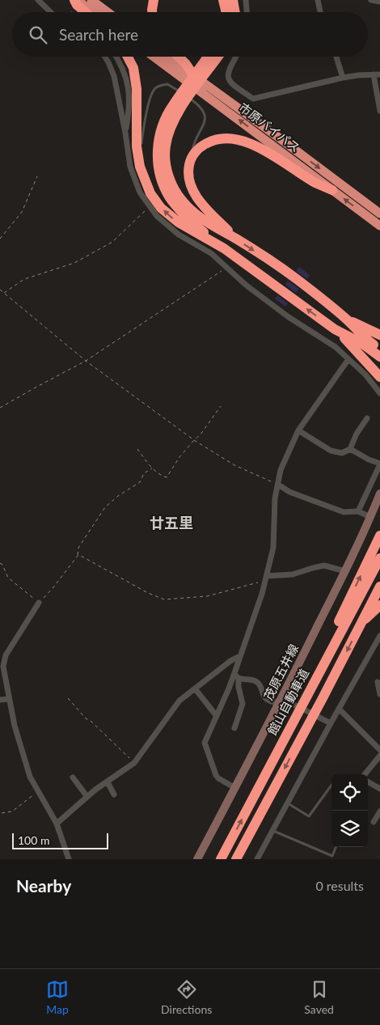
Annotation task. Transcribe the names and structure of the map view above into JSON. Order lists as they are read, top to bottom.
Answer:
{
  "streets": {
    "highway": ["市原バイパス", "館山自動車道"],
    "main road": ["茂原五井線"]
  },
  "districts": ["廿五里"],
  "scale_bar": "100 m",
  "page": {
    "search": "Search here",
    "scale": "100 m",
    "heading": ["Nearby", "0 results"],
    "nav": ["Map", "Directions", "Saved"]
  }
}
